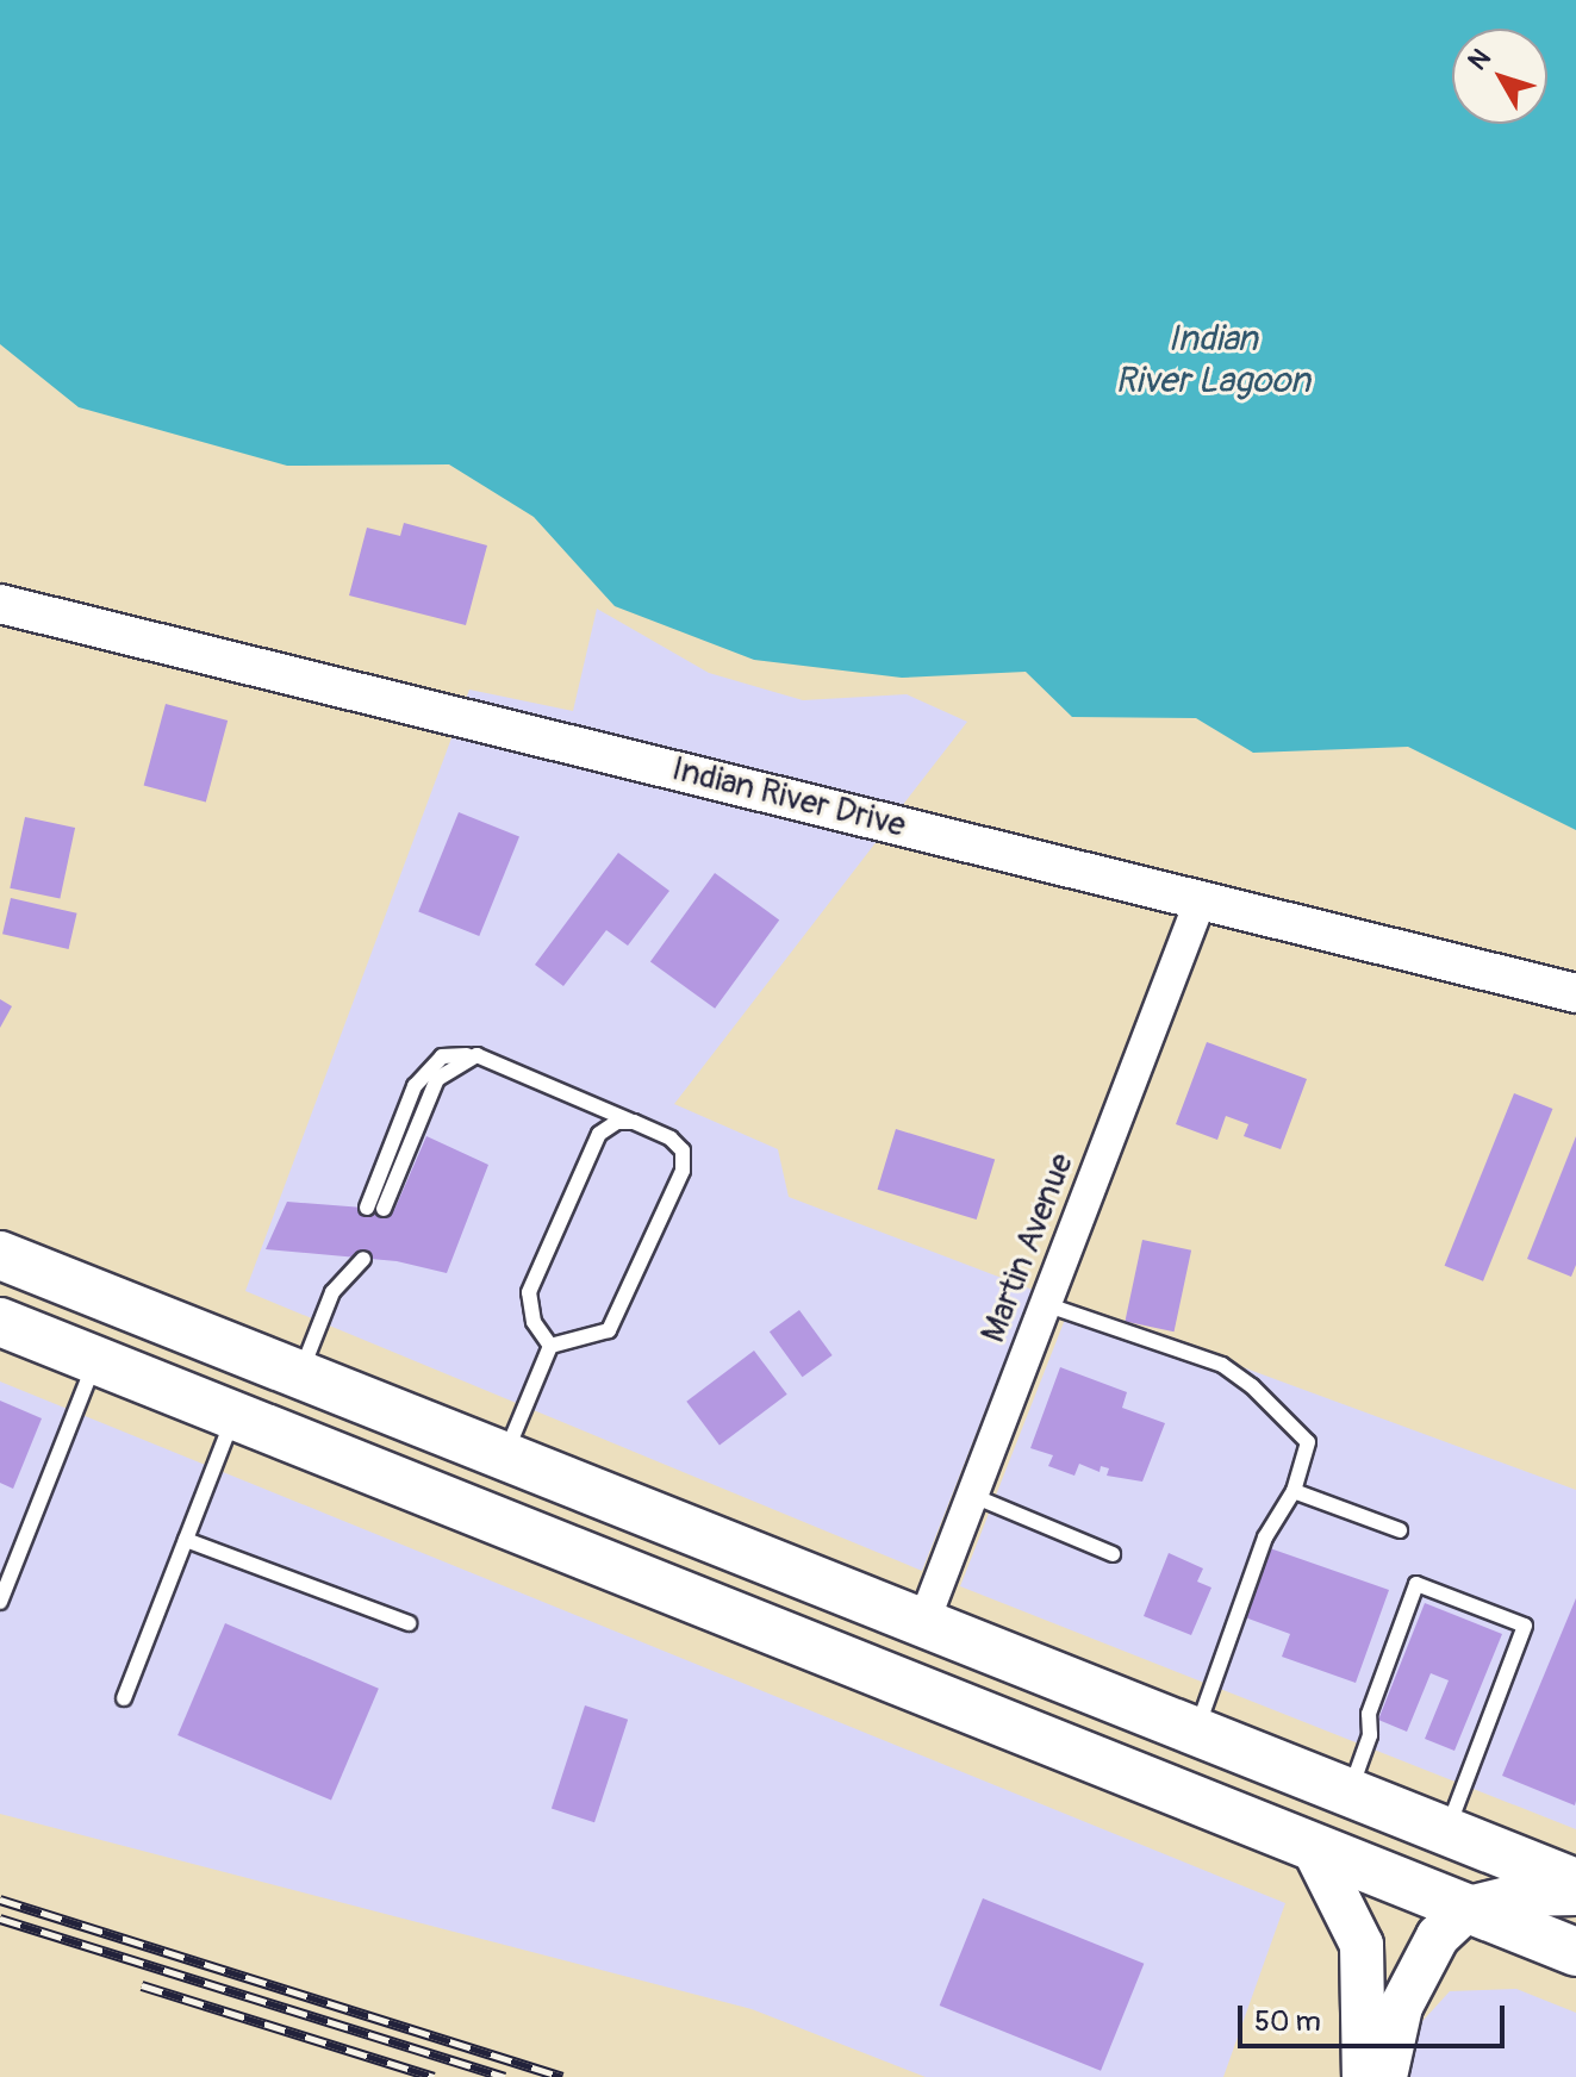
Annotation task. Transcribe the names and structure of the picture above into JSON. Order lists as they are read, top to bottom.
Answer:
{
  "streets": {
    "street": ["Indian River Drive", "Martin Avenue"]
  },
  "crossings": [
    ["Indian River Drive", "Martin Avenue"]
  ],
  "water": ["Indian River Lagoon"],
  "scale_bar": "50 m",
  "north": "top left"
}
